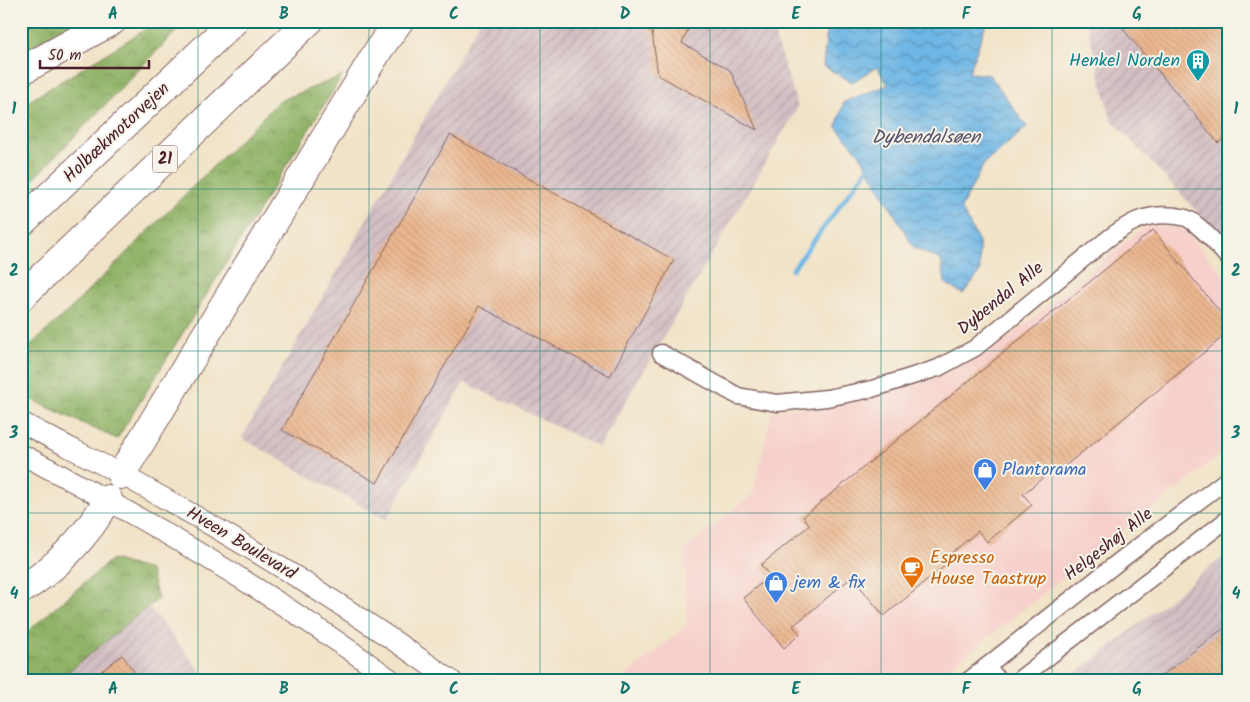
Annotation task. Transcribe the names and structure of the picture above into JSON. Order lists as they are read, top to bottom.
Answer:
{
  "streets": {
    "highway": ["Holbækmotorvejen", "21"],
    "street": ["Dybendal Alle", "Hveen Boulevard", "Helgeshøj Alle"]
  },
  "water": ["Dybendalsøen"],
  "places": {
    "building": ["Henkel Norden"],
    "shop": ["Plantorama", "jem & fix"],
    "cafe": ["Espresso House Taastrup"]
  },
  "scale_bar": "50 m",
  "grid": {
    "columns": [
      "A",
      "B",
      "C",
      "D",
      "E",
      "F",
      "G"
    ],
    "rows": [
      "1",
      "2",
      "3",
      "4"
    ]
  }
}
